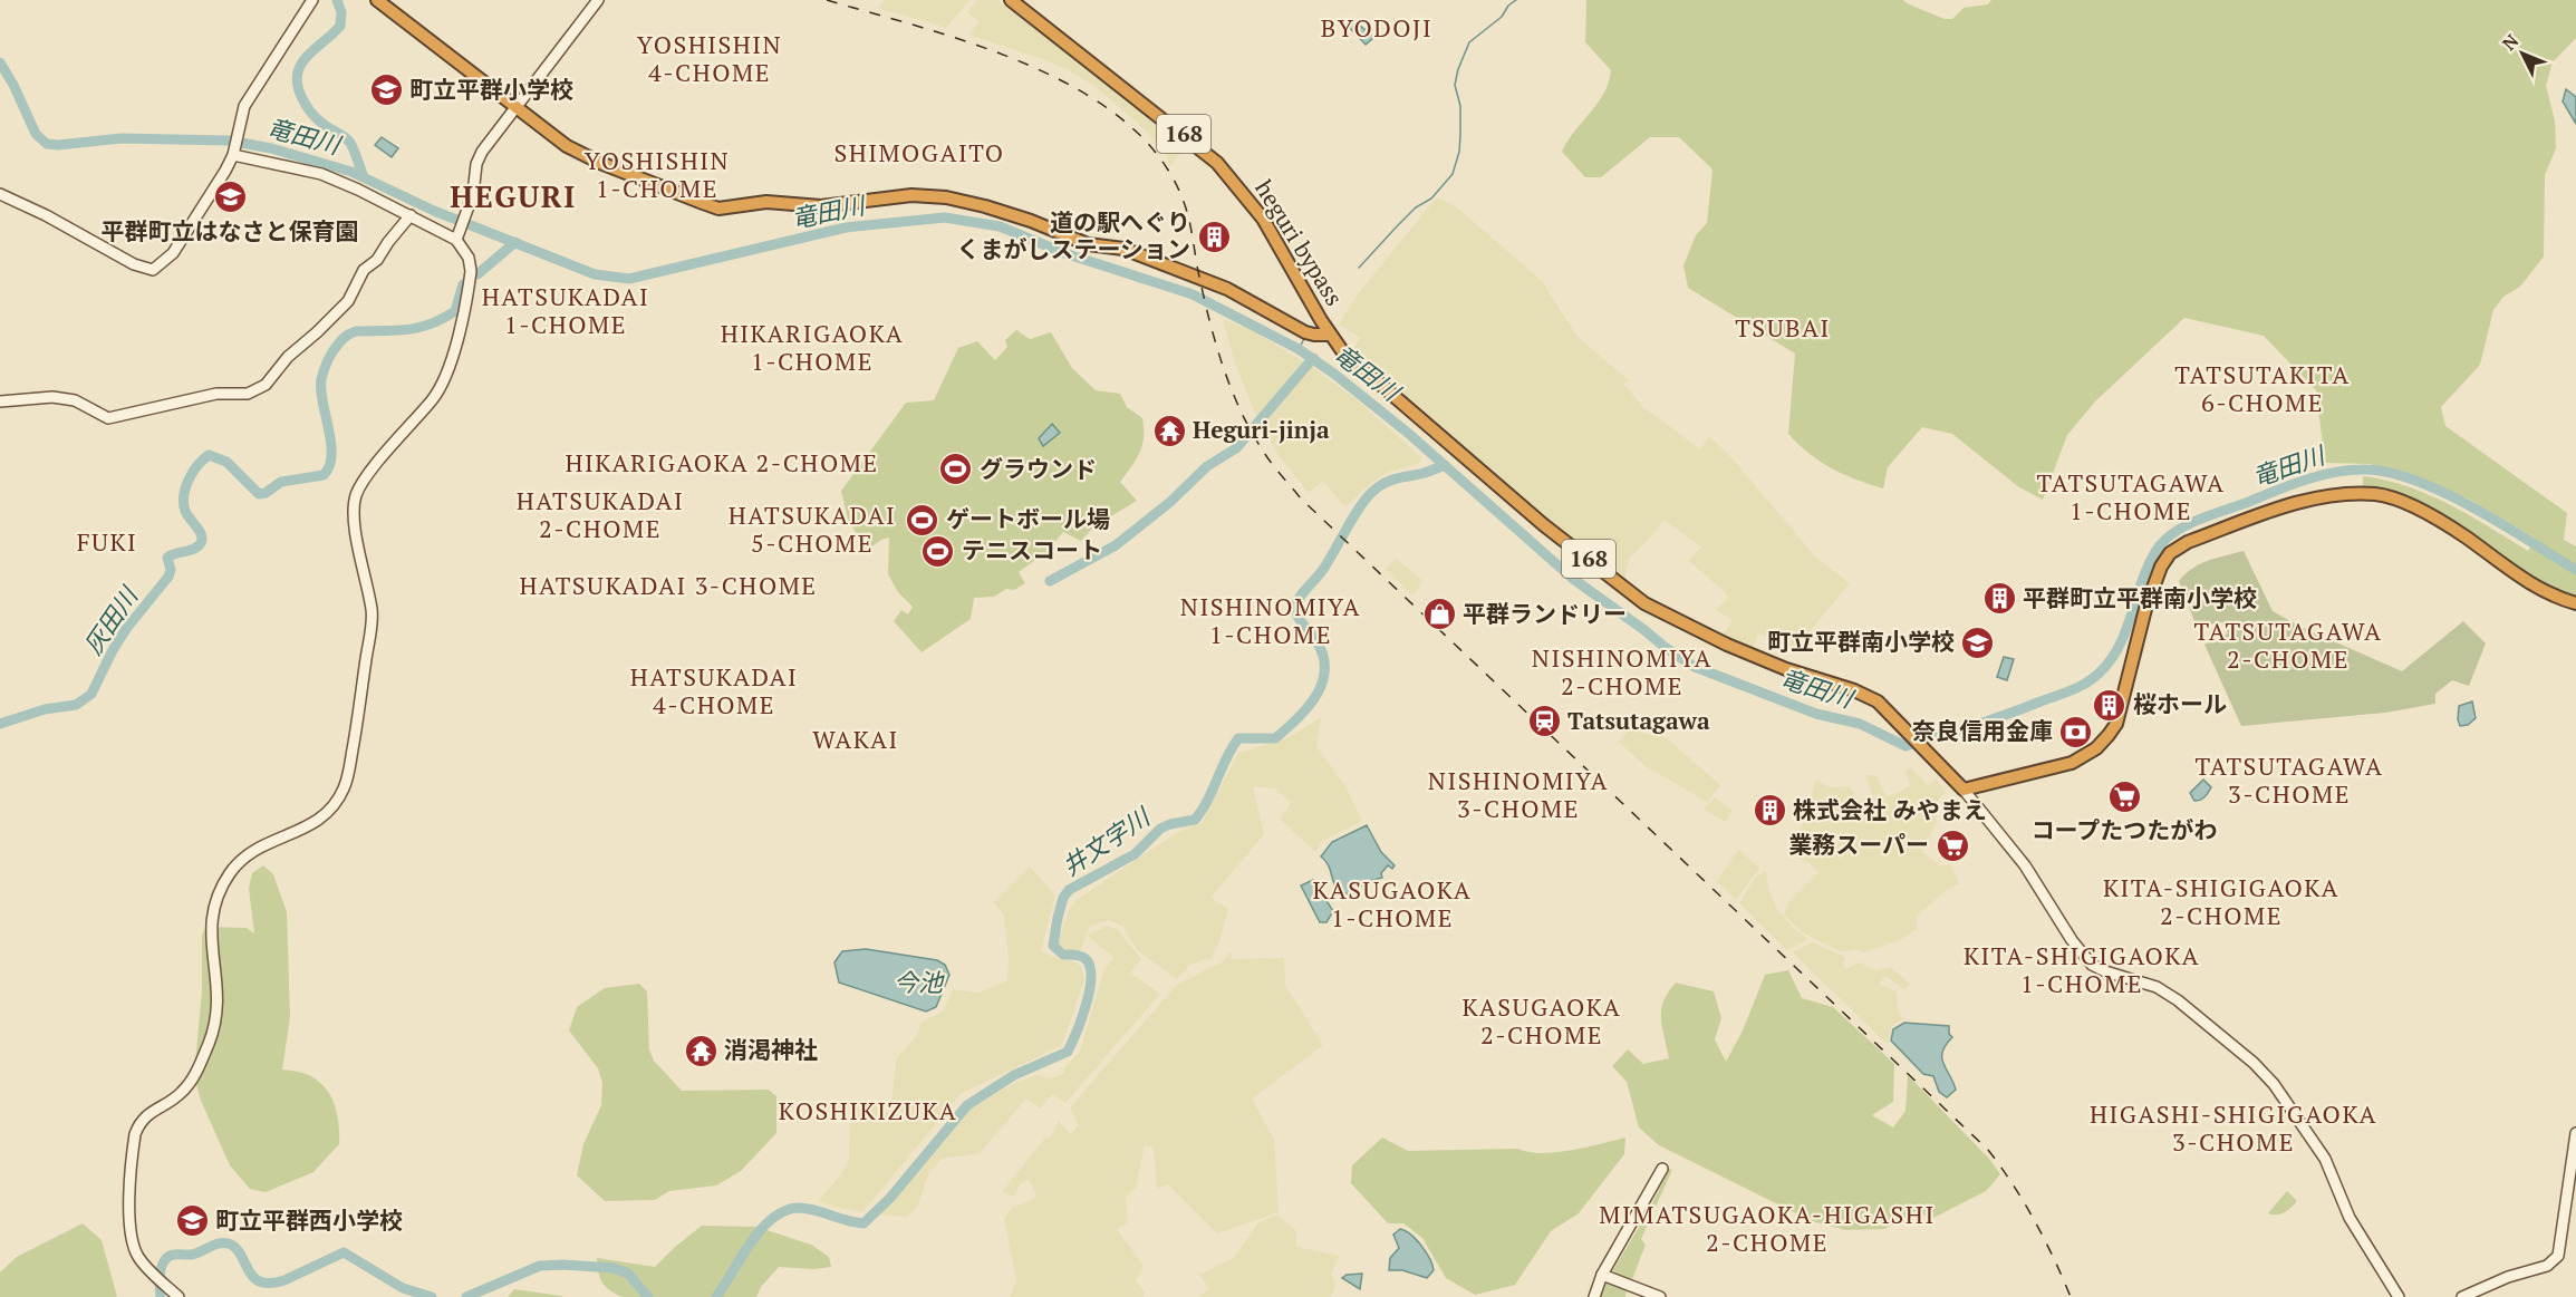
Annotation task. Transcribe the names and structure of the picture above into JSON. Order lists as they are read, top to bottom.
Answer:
{
  "streets": {
    "highway": ["168", "heguri bypass"]
  },
  "crossings": [
    ["168", "heguri bypass"]
  ],
  "districts": [
    "BYODOJI",
    "YOSHISHIN 4-CHOME",
    "SHIMOGAITO",
    "YOSHISHIN 1-CHOME",
    "HEGURI",
    "HATSUKADAI 1-CHOME",
    "TSUBAI",
    "HIKARIGAOKA 1-CHOME",
    "TATSUTAKITA 6-CHOME",
    "HIKARIGAOKA 2-CHOME",
    "TATSUTAGAWA 1-CHOME",
    "HATSUKADAI 2-CHOME",
    "HATSUKADAI 5-CHOME",
    "FUKI",
    "HATSUKADAI 3-CHOME",
    "NISHINOMIYA 1-CHOME",
    "TATSUTAGAWA 2-CHOME",
    "NISHINOMIYA 2-CHOME",
    "HATSUKADAI 4-CHOME",
    "WAKAI",
    "TATSUTAGAWA 3-CHOME",
    "NISHINOMIYA 3-CHOME",
    "KITA-SHIGIGAOKA 2-CHOME",
    "KASUGAOKA 1-CHOME",
    "KITA-SHIGIGAOKA 1-CHOME",
    "KASUGAOKA 2-CHOME",
    "KOSHIKIZUKA",
    "HIGASHI-SHIGIGAOKA 3-CHOME",
    "MIMATSUGAOKA-HIGASHI 2-CHOME"
  ],
  "water": [
    "竜田川",
    "灰田川",
    "井文字川",
    "今池"
  ],
  "places": {
    "school or university": [
      "町立平群小学校",
      "平群町立はなさと保育園",
      "町立平群南小学校",
      "町立平群西小学校"
    ],
    "building": [
      "道の駅へぐり くまがしステーション",
      "平群町立平群南小学校",
      "桜ホール",
      "株式会社 みやまえ"
    ],
    "temple": ["Heguri-jinja", "消渇神社"],
    "sports": ["グラウンド", "ゲートボール場", "テニスコート"],
    "shop": ["平群ランドリー"],
    "station": ["Tatsutagawa"],
    "bank": ["奈良信用金庫"],
    "supermarket": ["コープたつたがわ", "業務スーパー"]
  },
  "north": "top left"
}
